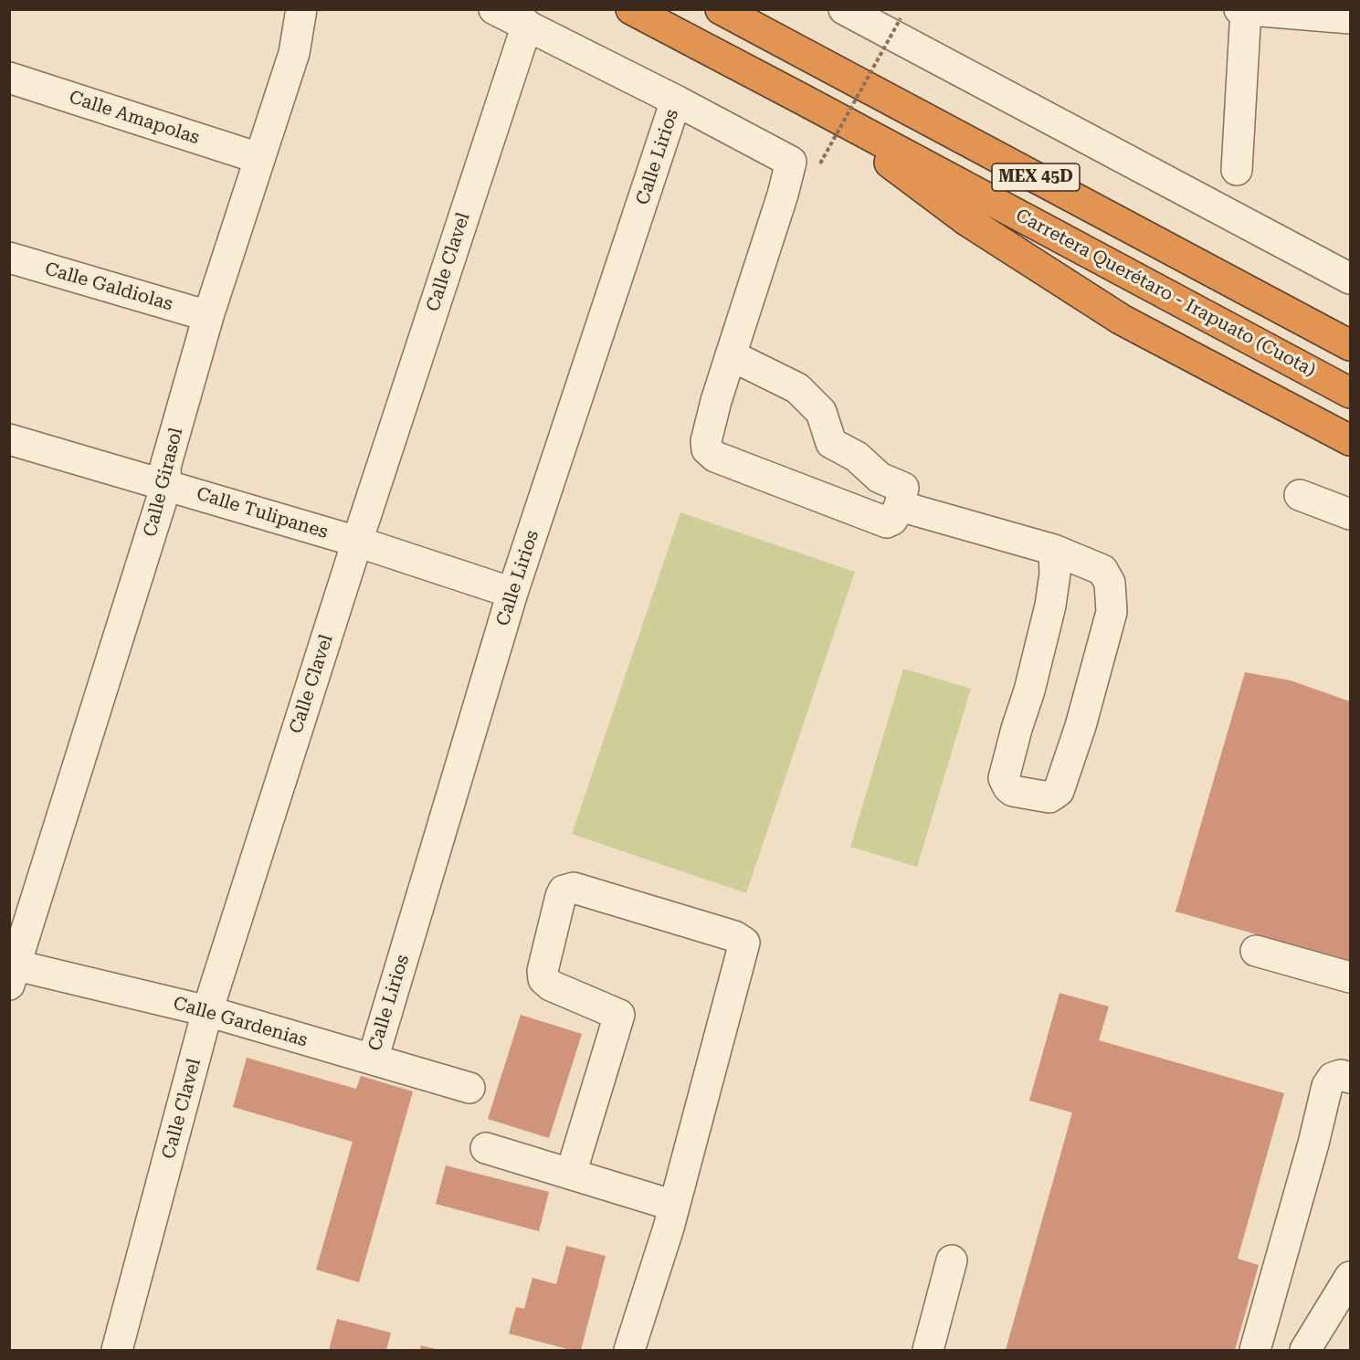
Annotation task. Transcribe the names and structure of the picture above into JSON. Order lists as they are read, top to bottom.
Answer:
{
  "streets": {
    "highway": ["MEX 45D", "Carretera Querétaro - Irapuato (Cuota)"],
    "street": [
      "Calle Amapolas",
      "Calle Lirios",
      "Calle Clavel",
      "Calle Galdiolas",
      "Calle Girasol",
      "Calle Tulipanes",
      "Calle Gardenias"
    ]
  },
  "crossings": [
    ["Calle Amapolas", "Calle Girasol"],
    ["Calle Lirios", "Calle Tulipanes"],
    ["Calle Lirios", "Calle Gardenias"],
    ["Calle Clavel", "Calle Tulipanes"],
    ["Calle Clavel", "Calle Gardenias"],
    ["Calle Galdiolas", "Calle Girasol"],
    ["Calle Girasol", "Calle Tulipanes"],
    ["Calle Girasol", "Calle Gardenias"]
  ]
}
